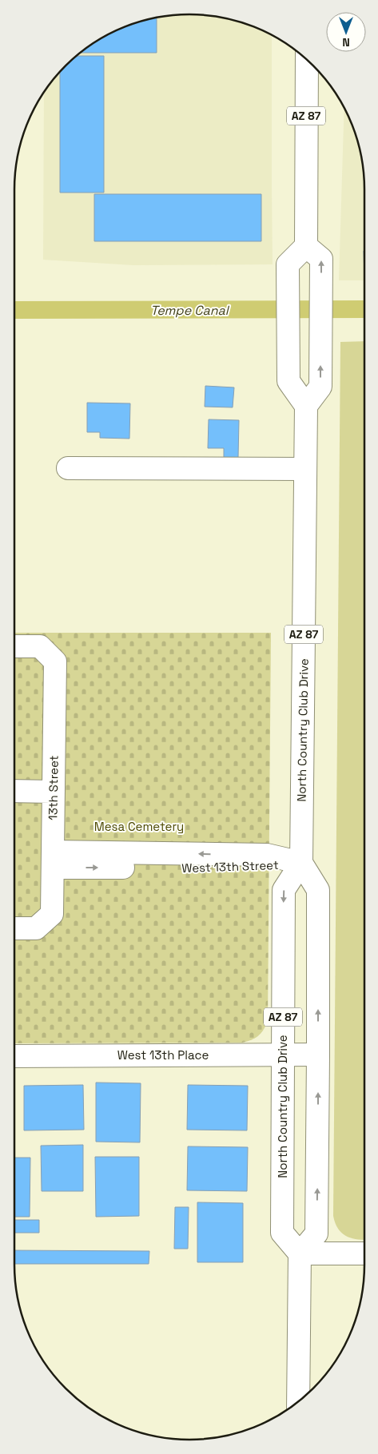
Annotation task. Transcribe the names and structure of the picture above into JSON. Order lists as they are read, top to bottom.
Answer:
{
  "streets": {
    "main road": [
      "AZ 87",
      "North Country Club Drive",
      "13th Street",
      "West 13th Street",
      "West 13th Place"
    ]
  },
  "crossings": [
    ["AZ 87", "North Country Club Drive"],
    ["AZ 87", "West 13th Street"],
    ["AZ 87", "West 13th Place"],
    ["North Country Club Drive", "West 13th Street"],
    ["North Country Club Drive", "West 13th Place"],
    ["13th Street", "West 13th Street"]
  ],
  "water": ["Tempe Canal"],
  "parks": ["Mesa Cemetery"],
  "north": "bottom"
}
